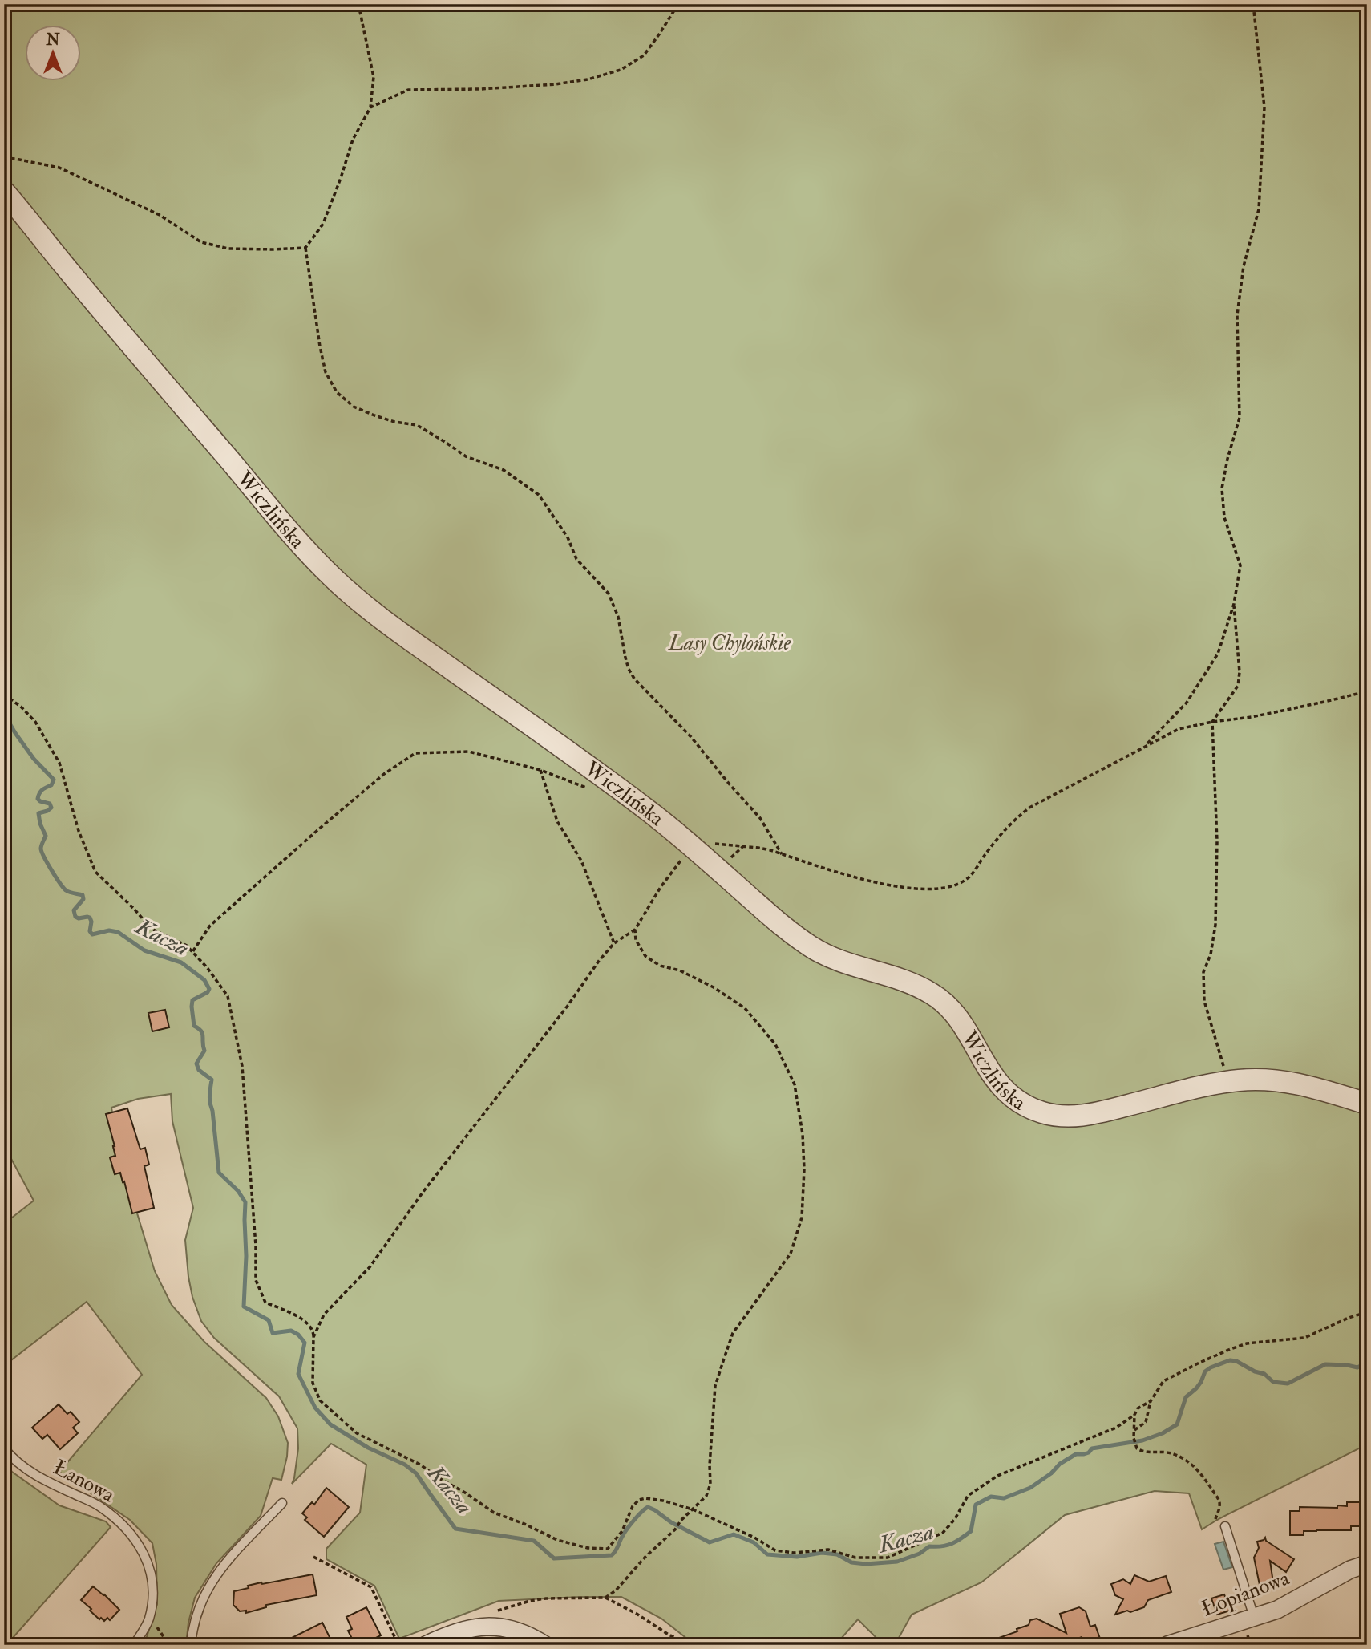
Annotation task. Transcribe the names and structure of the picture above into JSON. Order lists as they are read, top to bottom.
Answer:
{
  "streets": {
    "street": ["Wiczlińska", "Łopianowa"],
    "lane": ["Łanowa"]
  },
  "water": ["Kacza"],
  "parks": ["Lasy Chylońskie"],
  "north": "top"
}
